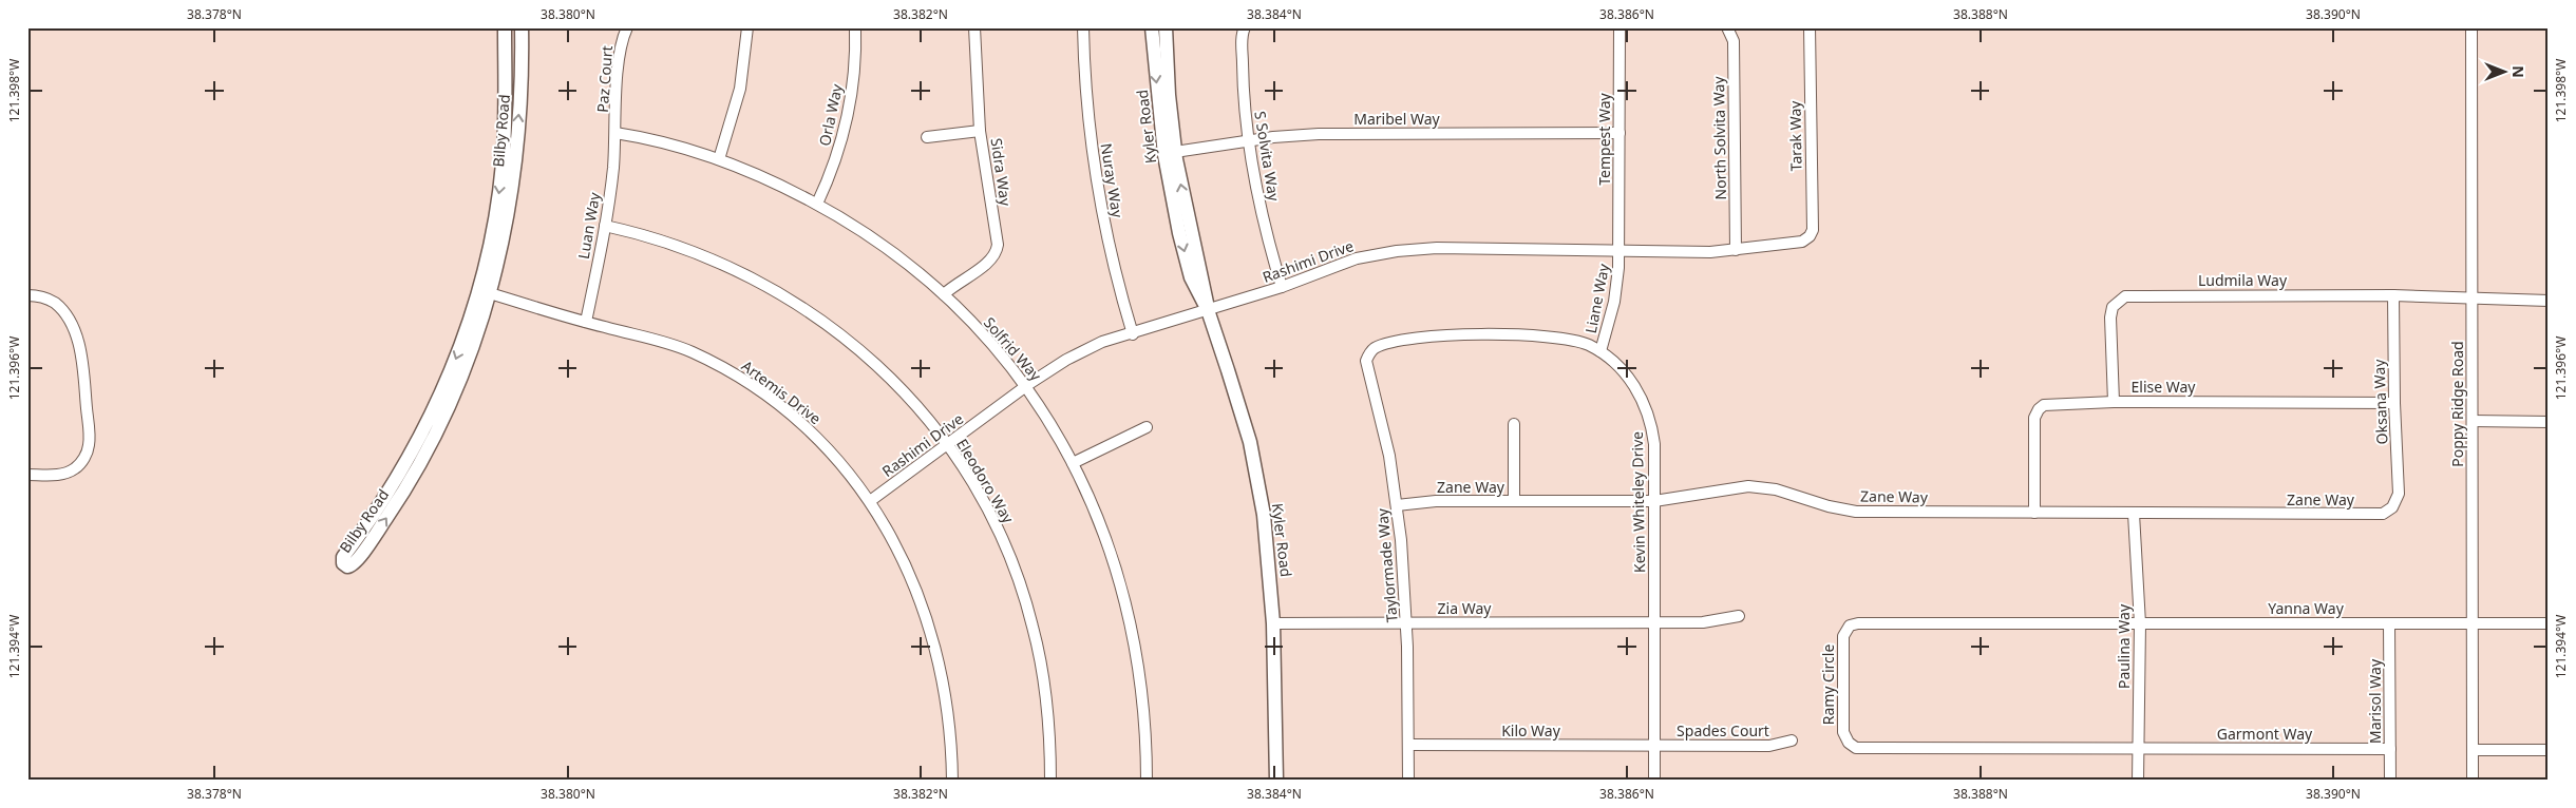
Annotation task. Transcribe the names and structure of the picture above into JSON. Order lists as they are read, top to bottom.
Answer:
{
  "streets": {
    "street": [
      "Paz Court",
      "Orla Way",
      "Maribel Way",
      "Kyler Road",
      "Bilby Road",
      "Tarak Way",
      "North Solvita Way",
      "Tempest Way",
      "S Solvita Way",
      "Sidra Way",
      "Nuray Way",
      "Luan Way",
      "Rashimi Drive",
      "Ludmila Way",
      "Liane Way",
      "Solfrid Way",
      "Elise Way",
      "Artemis Drive",
      "Oksana Way",
      "Poppy Ridge Road",
      "Eleodoro Way",
      "Zane Way",
      "Kevin Whiteley Drive",
      "Taylormade Way",
      "Zia Way",
      "Yanna Way",
      "Paulina Way",
      "Ramy Circle",
      "Marisol Way",
      "Kilo Way",
      "Spades Court",
      "Garmont Way"
    ]
  },
  "crossings": [
    ["Paz Court", "Luan Way"],
    ["Paz Court", "Solfrid Way"],
    ["Orla Way", "Solfrid Way"],
    ["Maribel Way", "Kyler Road"],
    ["Maribel Way", "Tempest Way"],
    ["Maribel Way", "S Solvita Way"],
    ["Kyler Road", "Rashimi Drive"],
    ["Kyler Road", "Zia Way"],
    ["Bilby Road", "Artemis Drive"],
    ["Tarak Way", "Rashimi Drive"],
    ["North Solvita Way", "Rashimi Drive"],
    ["Tempest Way", "Rashimi Drive"],
    ["Tempest Way", "Liane Way"],
    ["S Solvita Way", "Rashimi Drive"],
    ["Sidra Way", "Solfrid Way"],
    ["Nuray Way", "Rashimi Drive"],
    ["Luan Way", "Solfrid Way"],
    ["Luan Way", "Artemis Drive"],
    ["Luan Way", "Eleodoro Way"],
    ["Rashimi Drive", "Liane Way"],
    ["Rashimi Drive", "Solfrid Way"],
    ["Rashimi Drive", "Artemis Drive"],
    ["Rashimi Drive", "Eleodoro Way"],
    ["Ludmila Way", "Elise Way"],
    ["Ludmila Way", "Oksana Way"],
    ["Ludmila Way", "Poppy Ridge Road"],
    ["Liane Way", "Kevin Whiteley Drive"],
    ["Elise Way", "Oksana Way"],
    ["Elise Way", "Zane Way"],
    ["Oksana Way", "Zane Way"],
    ["Poppy Ridge Road", "Yanna Way"],
    ["Zane Way", "Kevin Whiteley Drive"],
    ["Zane Way", "Taylormade Way"],
    ["Zane Way", "Paulina Way"],
    ["Kevin Whiteley Drive", "Taylormade Way"],
    ["Kevin Whiteley Drive", "Zia Way"],
    ["Kevin Whiteley Drive", "Kilo Way"],
    ["Kevin Whiteley Drive", "Spades Court"],
    ["Taylormade Way", "Zia Way"],
    ["Taylormade Way", "Kilo Way"],
    ["Yanna Way", "Paulina Way"],
    ["Yanna Way", "Ramy Circle"],
    ["Yanna Way", "Marisol Way"],
    ["Paulina Way", "Ramy Circle"],
    ["Paulina Way", "Garmont Way"],
    ["Ramy Circle", "Garmont Way"],
    ["Marisol Way", "Garmont Way"],
    ["Kilo Way", "Spades Court"]
  ],
  "north": "right",
  "coordinates": [
    "38.378°N",
    "38.380°N",
    "38.382°N",
    "38.384°N",
    "38.386°N",
    "38.388°N",
    "38.390°N",
    "121.398°W",
    "121.396°W",
    "121.394°W"
  ]
}
